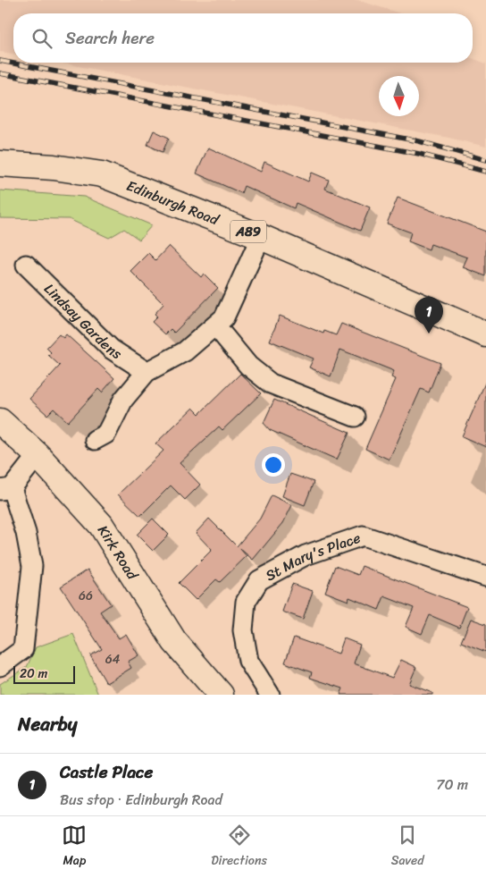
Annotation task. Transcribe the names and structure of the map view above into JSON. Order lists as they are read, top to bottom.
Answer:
{
  "streets": {
    "main road": ["Edinburgh Road", "A89", "Kirk Road"],
    "street": ["Lindsay Gardens", "St Mary's Place"]
  },
  "house_numbers": ["66", "64"],
  "scale_bar": "20 m",
  "north": "bottom",
  "page": {
    "search": "Search here",
    "pins": "1",
    "scale": "20 m",
    "heading": "Nearby",
    "list": [
      {
        "mark": "1",
        "name": "Castle Place",
        "note": "Bus stop · Edinburgh Road",
        "value": "70 m"
      }
    ],
    "nav": ["Map", "Directions", "Saved"]
  }
}
